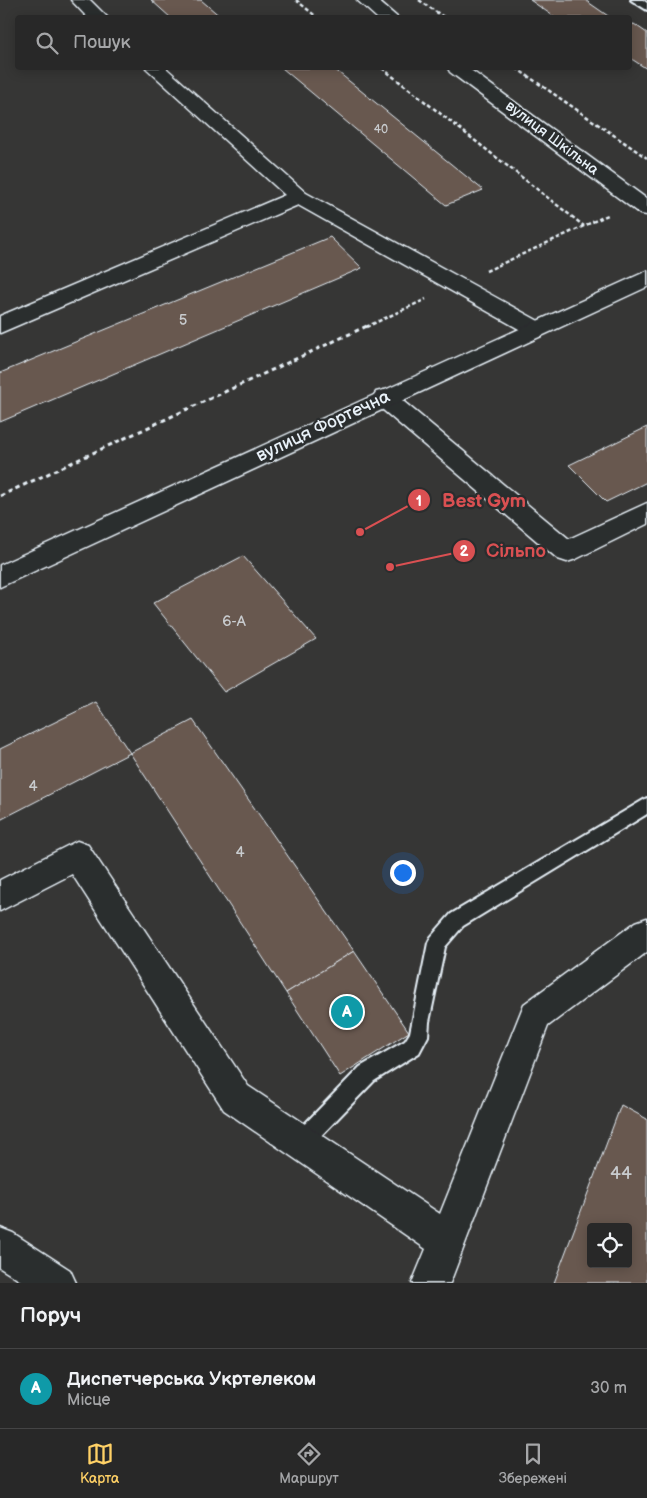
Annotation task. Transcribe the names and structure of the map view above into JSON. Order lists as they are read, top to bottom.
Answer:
{
  "streets": {
    "street": ["вулиця Шкільна", "вулиця Фортечна"]
  },
  "places": ["Best Gym", "Сільпо"],
  "house_numbers": [
    "40",
    "5",
    "6-А",
    "4",
    "4",
    "44"
  ],
  "page": {
    "search": "Пошук",
    "pins": "A",
    "heading": "Поруч",
    "list": [
      {
        "mark": "A",
        "name": "Диспетчерська Укртелеком",
        "note": "Місце",
        "value": "30 m"
      }
    ],
    "nav": ["Карта", "Маршрут", "Збережені"]
  }
}
